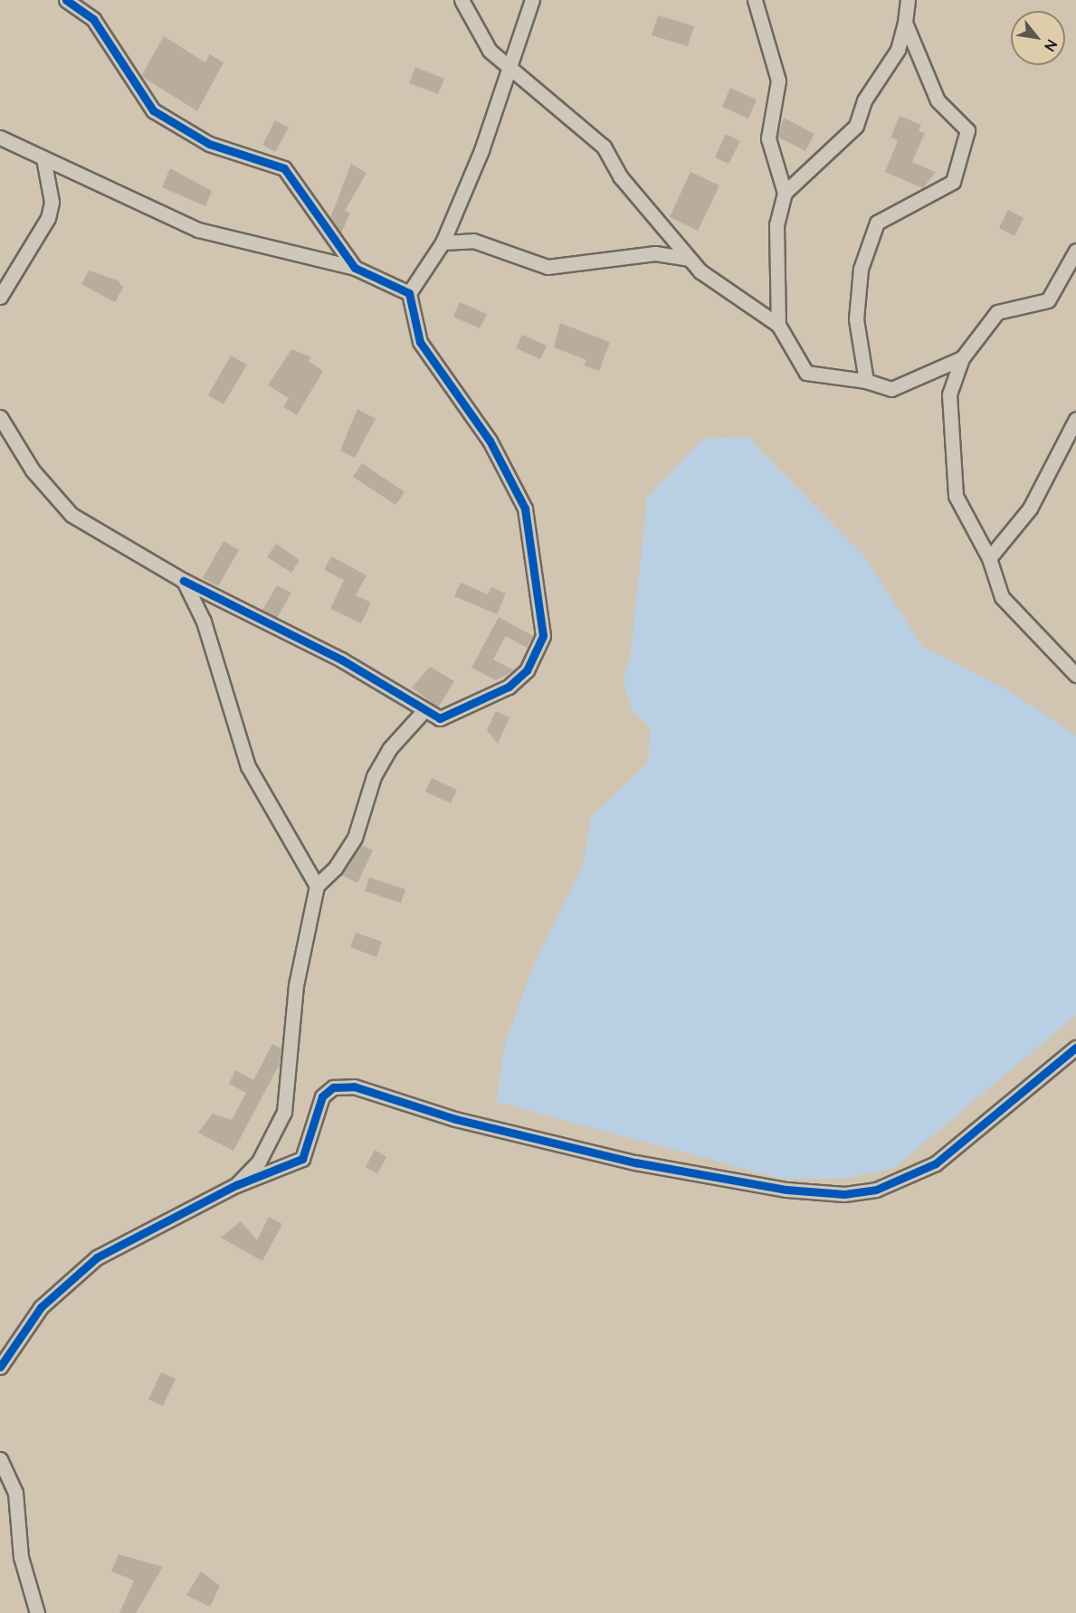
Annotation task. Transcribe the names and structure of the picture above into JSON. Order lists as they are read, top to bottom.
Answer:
{
  "north": "bottom right"
}
